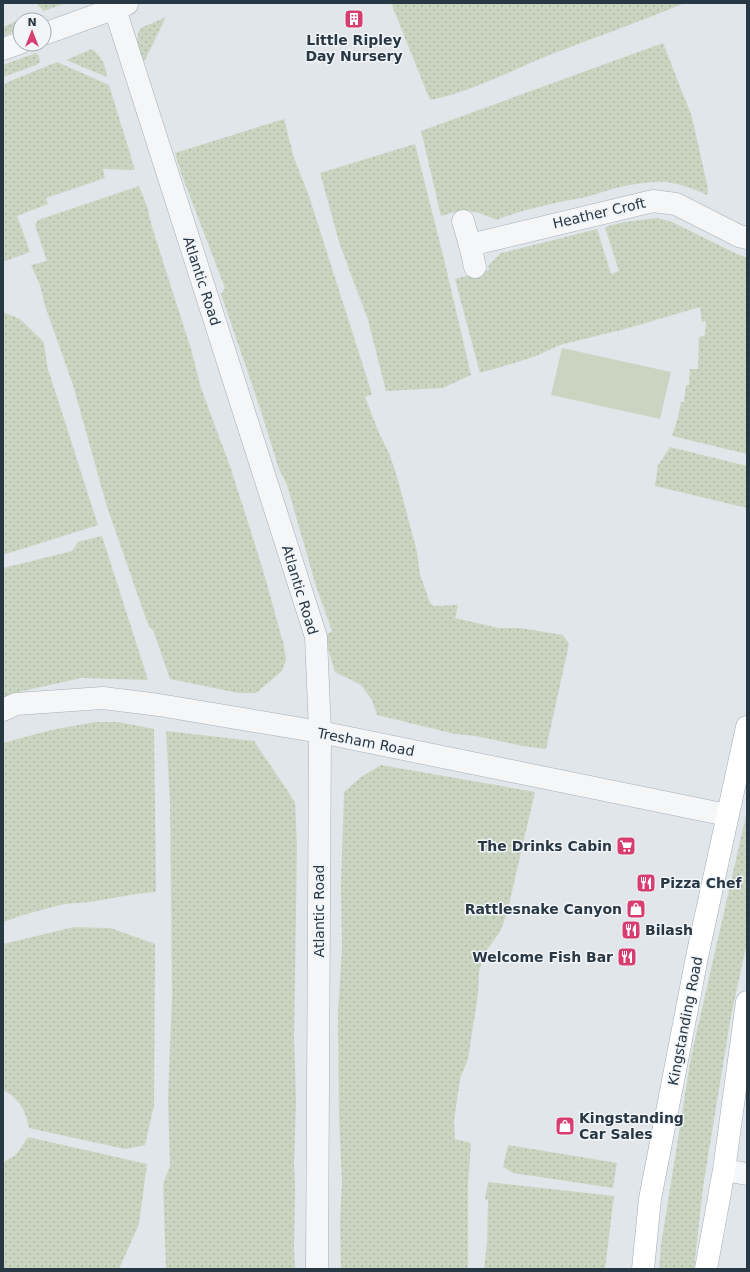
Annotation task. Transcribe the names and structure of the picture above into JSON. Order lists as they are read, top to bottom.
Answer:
{
  "streets": {
    "main road": ["Kingstanding Road"],
    "street": ["Heather Croft", "Atlantic Road", "Tresham Road"]
  },
  "crossings": [
    ["Atlantic Road", "Tresham Road"],
    ["Tresham Road", "Kingstanding Road"]
  ],
  "places": {
    "building": ["Little Ripley Day Nursery"],
    "supermarket": ["The Drinks Cabin"],
    "restaurant": ["Pizza Chef", "Bilash", "Welcome Fish Bar"],
    "shop": ["Rattlesnake Canyon", "Kingstanding Car Sales"]
  },
  "north": "top"
}
